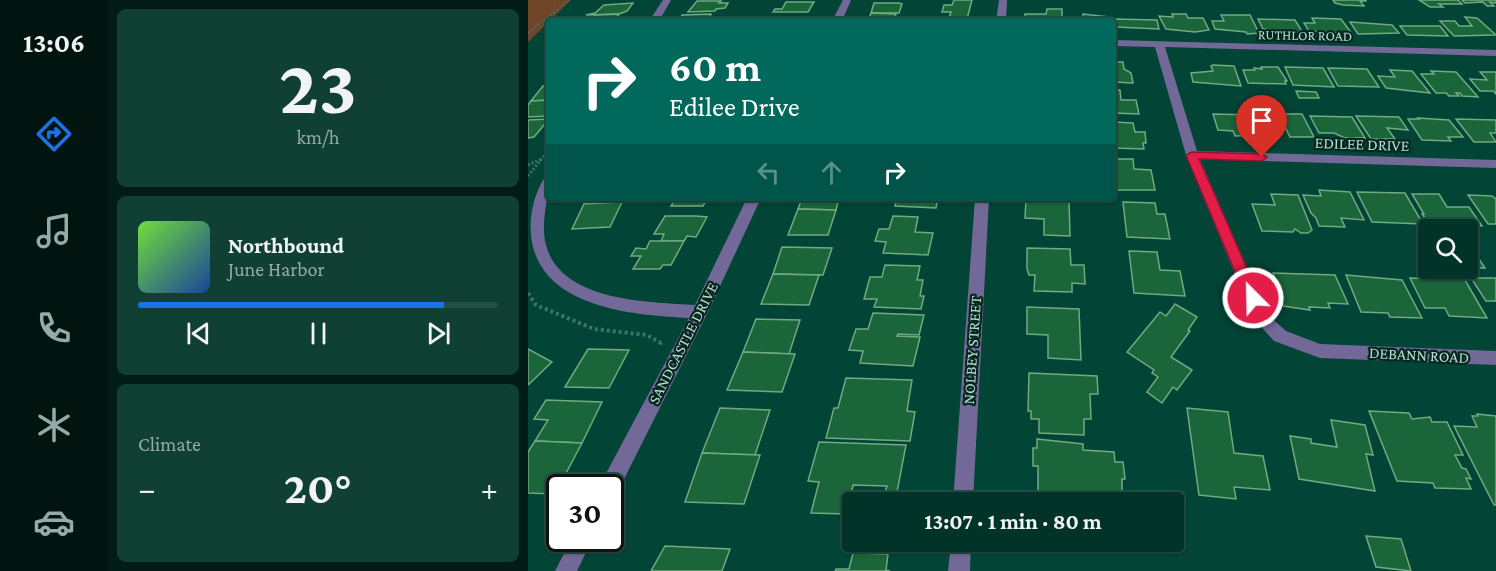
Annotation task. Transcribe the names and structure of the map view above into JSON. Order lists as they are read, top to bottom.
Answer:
{
  "streets": {
    "street": [
      "RUTHLOR ROAD",
      "EDILEE DRIVE",
      "SANDCASTLE DRIVE",
      "NOLBEY STREET",
      "DEBANN ROAD"
    ]
  },
  "crossings": [
    ["RUTHLOR ROAD", "DEBANN ROAD"],
    ["EDILEE DRIVE", "DEBANN ROAD"]
  ],
  "page": {
    "tabs": "13:06",
    "tile": [
      ["23", "km/h"],
      "Climate"
    ],
    "turn": ["60 m", "Edilee Drive"],
    "song": ["Northbound", "June Harbor"],
    "heat": ["−", "20°", "+"],
    "limit": "30",
    "trip": "13:07 · 1 min · 80 m"
  }
}
